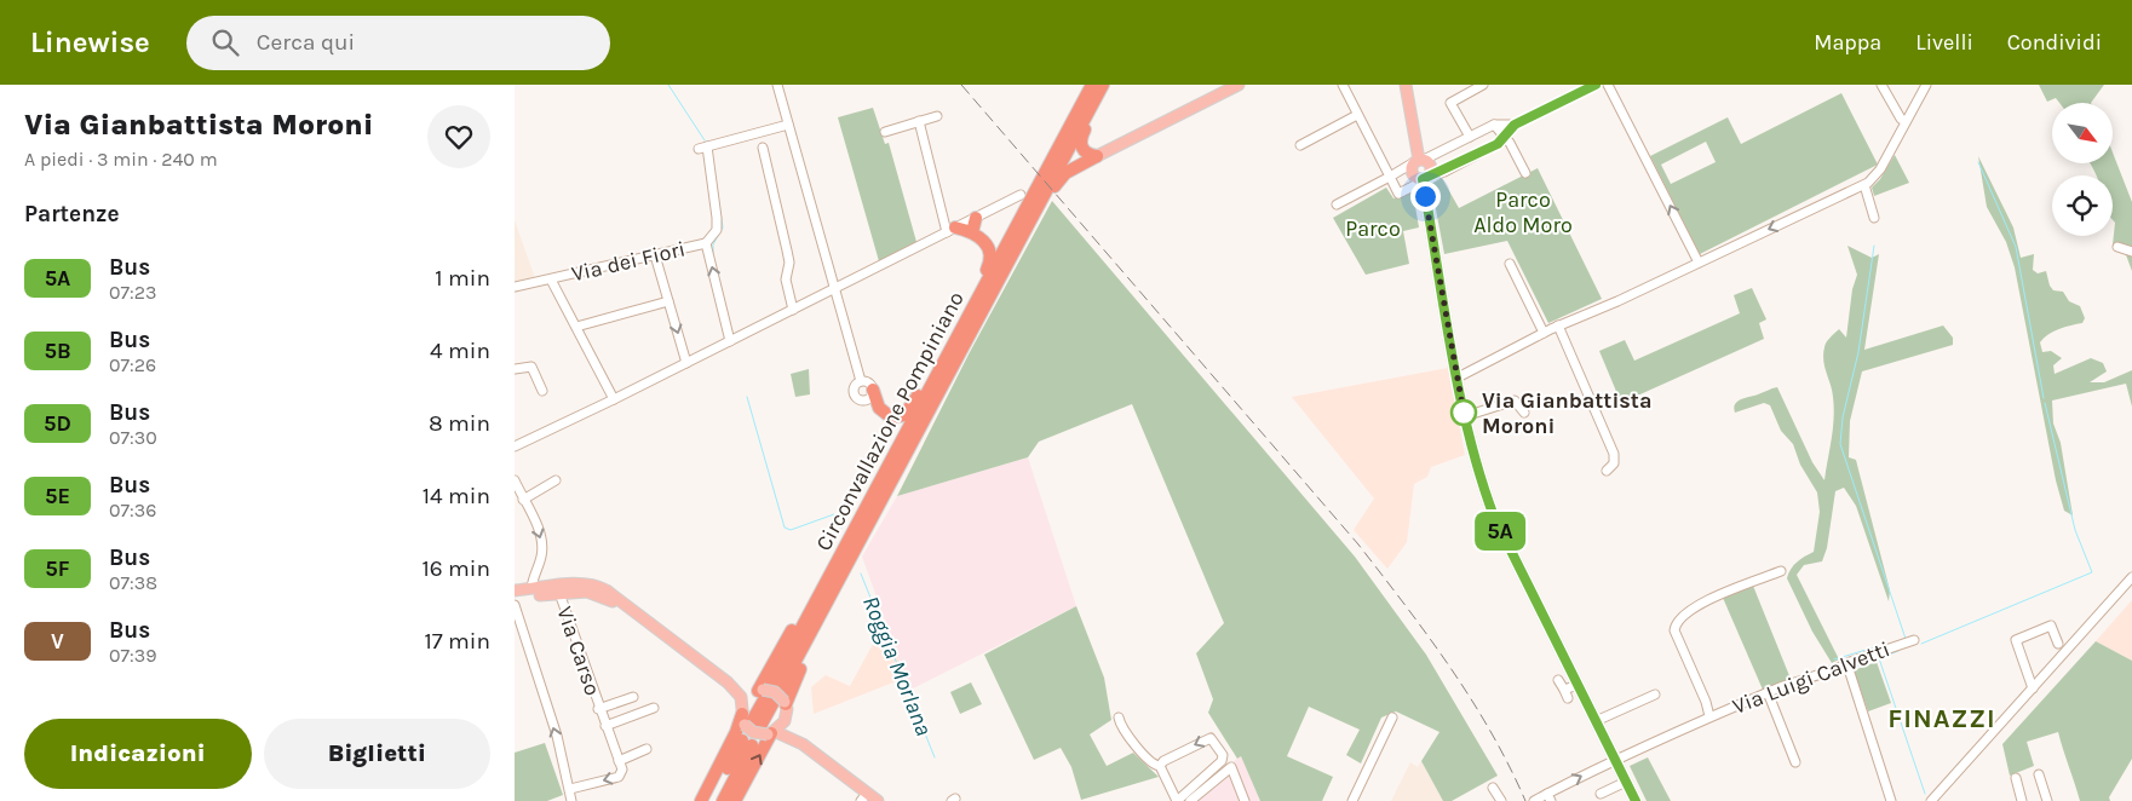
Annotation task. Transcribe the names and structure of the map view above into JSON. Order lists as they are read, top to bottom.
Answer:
{
  "streets": {
    "highway": ["Circonvallazione Pompiniano"],
    "street": ["Via dei Fiori", "Via Carso", "Via Luigi Calvetti"]
  },
  "districts": ["FINAZZI"],
  "water": ["Roggia Morlana"],
  "parks": ["Parco Aldo Moro", "Parco"],
  "places": ["Via Gianbattista Moroni"],
  "lines": ["bus line 5A"],
  "north": "bottom right",
  "page": {
    "header": "Linewise",
    "search": "Cerca qui",
    "nav": ["Mappa", "Livelli", "Condividi"],
    "heading": [
      ["Via Gianbattista Moroni", "A piedi · 3 min · 240 m"],
      "Partenze"
    ],
    "on_map": "5A",
    "list": [
      {
        "mark": "5A",
        "name": "Bus",
        "note": "07:23",
        "value": "1 min"
      },
      {
        "mark": "5B",
        "name": "Bus",
        "note": "07:26",
        "value": "4 min"
      },
      {
        "mark": "5D",
        "name": "Bus",
        "note": "07:30",
        "value": "8 min"
      },
      {
        "mark": "5E",
        "name": "Bus",
        "note": "07:36",
        "value": "14 min"
      },
      {
        "mark": "5F",
        "name": "Bus",
        "note": "07:38",
        "value": "16 min"
      },
      {
        "mark": "V",
        "name": "Bus",
        "note": "07:39",
        "value": "17 min"
      }
    ],
    "buttons": ["Indicazioni", "Biglietti"]
  }
}
